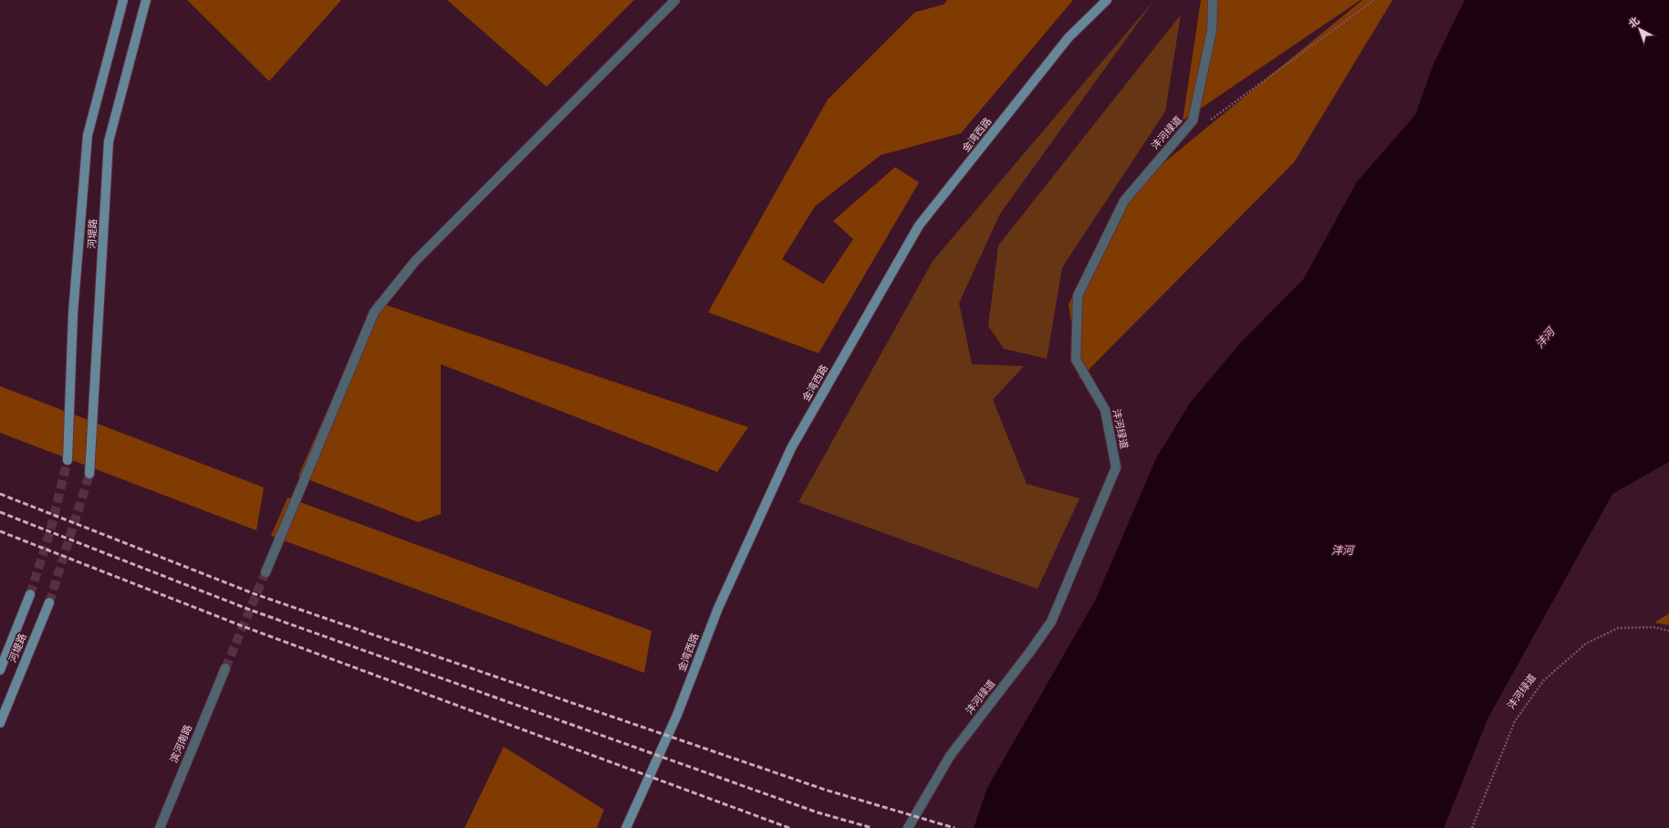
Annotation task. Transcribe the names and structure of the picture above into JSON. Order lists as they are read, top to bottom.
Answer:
{
  "streets": {
    "main road": ["金湾西路", "河堤路"],
    "street": ["沣河绿道", "滨河南路"]
  },
  "water": ["沣河"],
  "north": "top left"
}
